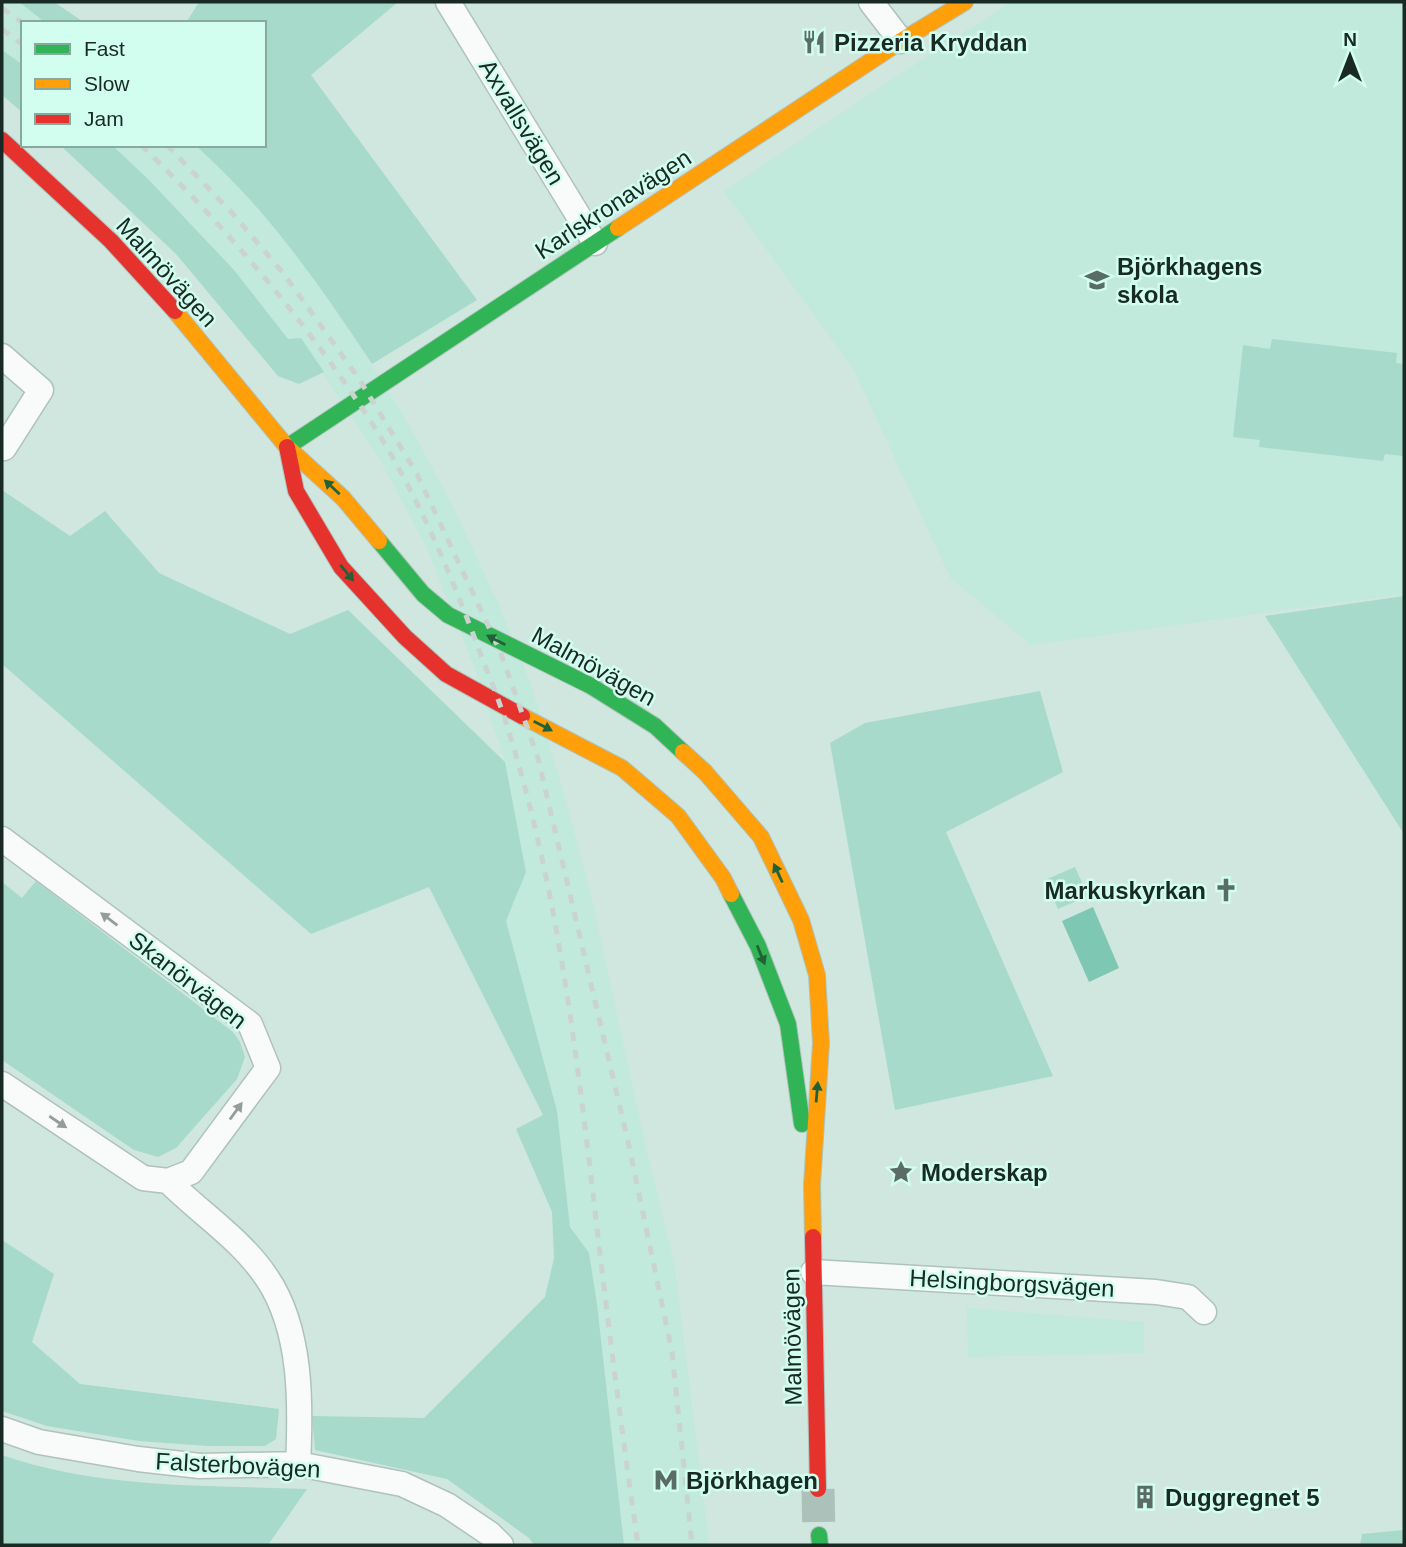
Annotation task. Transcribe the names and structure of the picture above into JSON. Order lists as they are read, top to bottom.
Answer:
{
  "streets": {
    "street": [
      "Axvallsvägen",
      "Karlskronavägen",
      "Malmövägen",
      "Skanörvägen",
      "Helsingborgsvägen",
      "Falsterbovägen"
    ]
  },
  "crossings": [
    ["Axvallsvägen", "Karlskronavägen"],
    ["Karlskronavägen", "Malmövägen"],
    ["Malmövägen", "Helsingborgsvägen"]
  ],
  "places": {
    "restaurant": ["Pizzeria Kryddan"],
    "school or university": ["Björkhagens skola"],
    "church": ["Markuskyrkan"],
    "place": ["Moderskap"],
    "metro station": ["Björkhagen"],
    "building": ["Duggregnet 5"]
  },
  "legend": ["Fast", "Slow", "Jam"],
  "north": "top"
}
